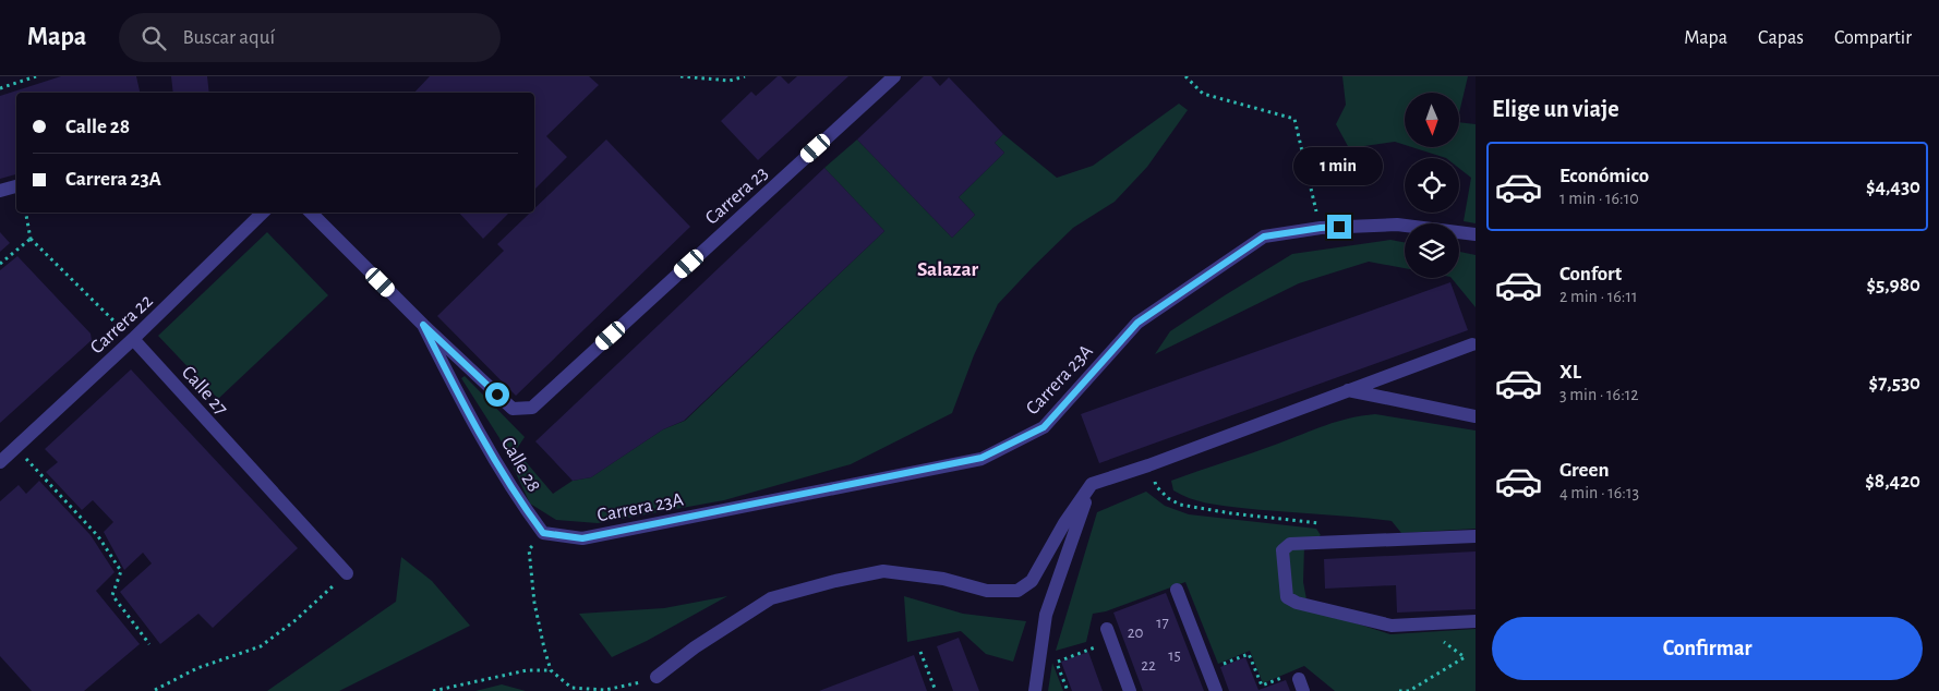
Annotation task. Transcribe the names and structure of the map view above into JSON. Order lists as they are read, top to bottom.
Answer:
{
  "streets": {
    "street": [
      "Carrera 23",
      "Carrera 22",
      "Carrera 23A",
      "Calle 27",
      "Calle 28"
    ]
  },
  "crossings": [
    ["Carrera 23", "Calle 28"],
    ["Carrera 22", "Calle 27"],
    ["Carrera 23A", "Calle 28"]
  ],
  "districts": ["Salazar"],
  "house_numbers": [
    "17",
    "20",
    "15",
    "22"
  ],
  "north": "bottom",
  "page": {
    "header": "Mapa",
    "search": "Buscar aquí",
    "nav": ["Mapa", "Capas", "Compartir"],
    "heading": "Elige un viaje",
    "banner": ["Calle 28", "Carrera 23A"],
    "list": [
      {
        "name": "Económico",
        "note": "1 min · 16:10",
        "value": "$4,430"
      },
      {
        "name": "Confort",
        "note": "2 min · 16:11",
        "value": "$5,980"
      },
      {
        "name": "XL",
        "note": "3 min · 16:12",
        "value": "$7,530"
      },
      {
        "name": "Green",
        "note": "4 min · 16:13",
        "value": "$8,420"
      }
    ],
    "bubble": "1 min",
    "buttons": "Confirmar"
  }
}
